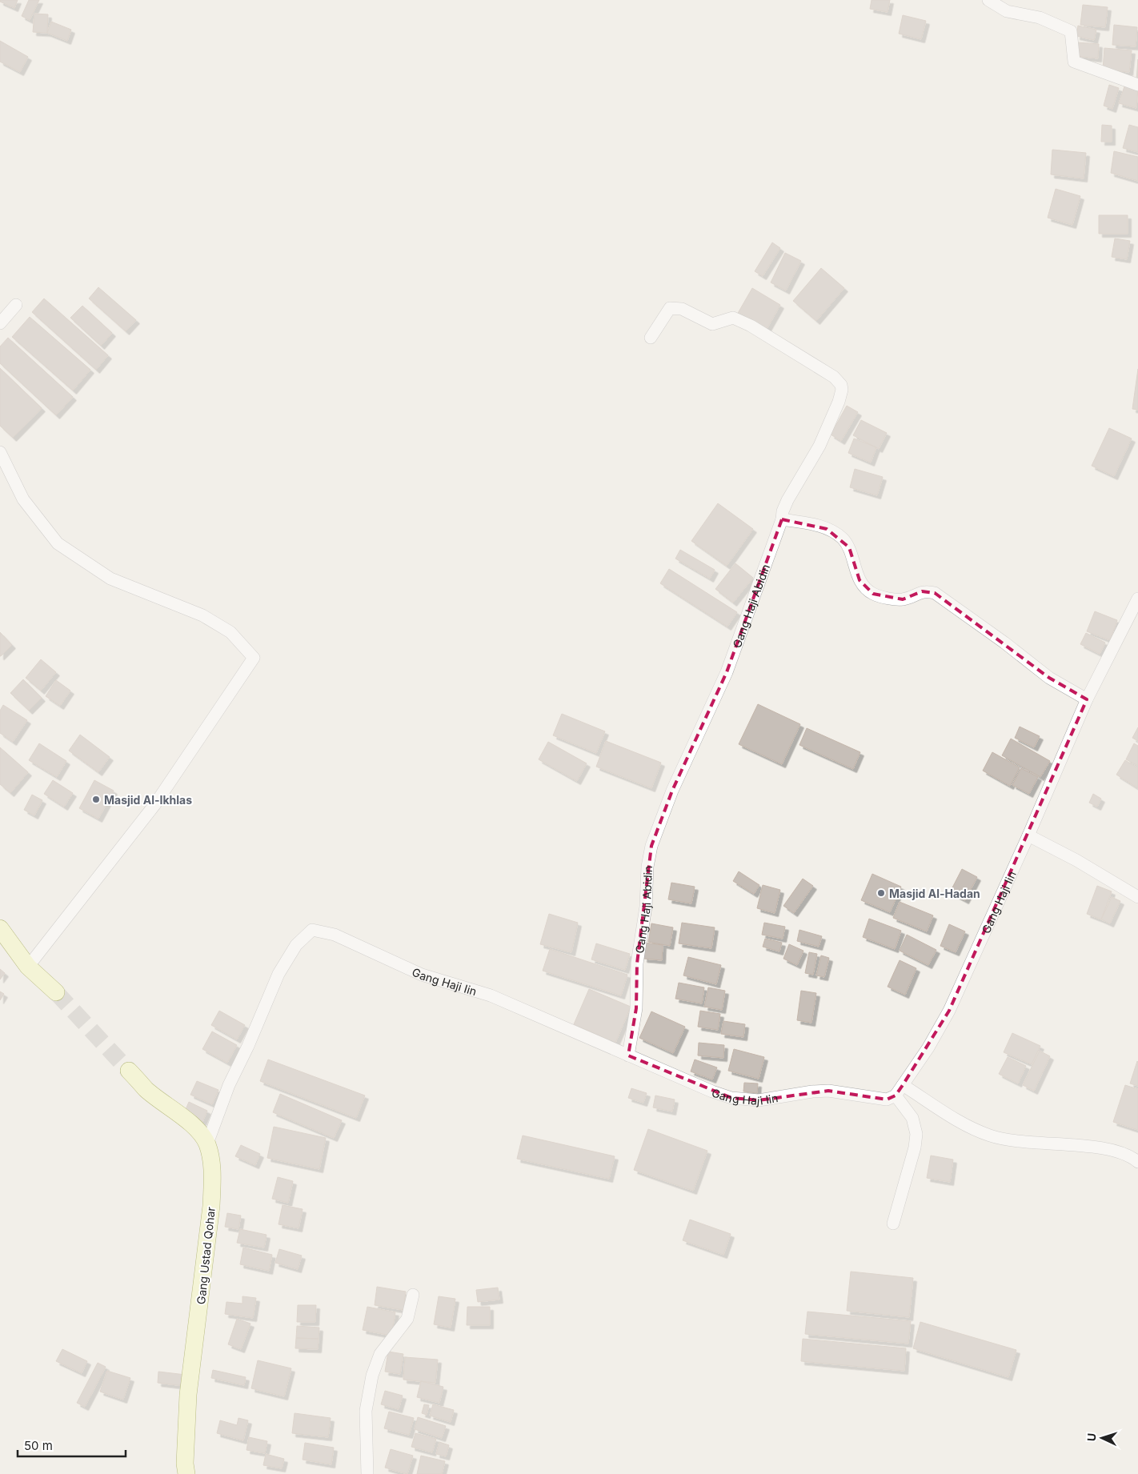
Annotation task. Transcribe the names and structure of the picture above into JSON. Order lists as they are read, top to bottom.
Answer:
{
  "streets": {
    "street": ["Gang Haji Abidin", "Gang Haji Iin", "Gang Ustad Qohar"]
  },
  "crossings": [
    ["Gang Haji Abidin", "Gang Haji Iin"],
    ["Gang Haji Iin", "Gang Ustad Qohar"]
  ],
  "places": ["Masjid Al-Ikhlas", "Masjid Al-Hadan"],
  "scale_bar": "50 m",
  "north": "left"
}
